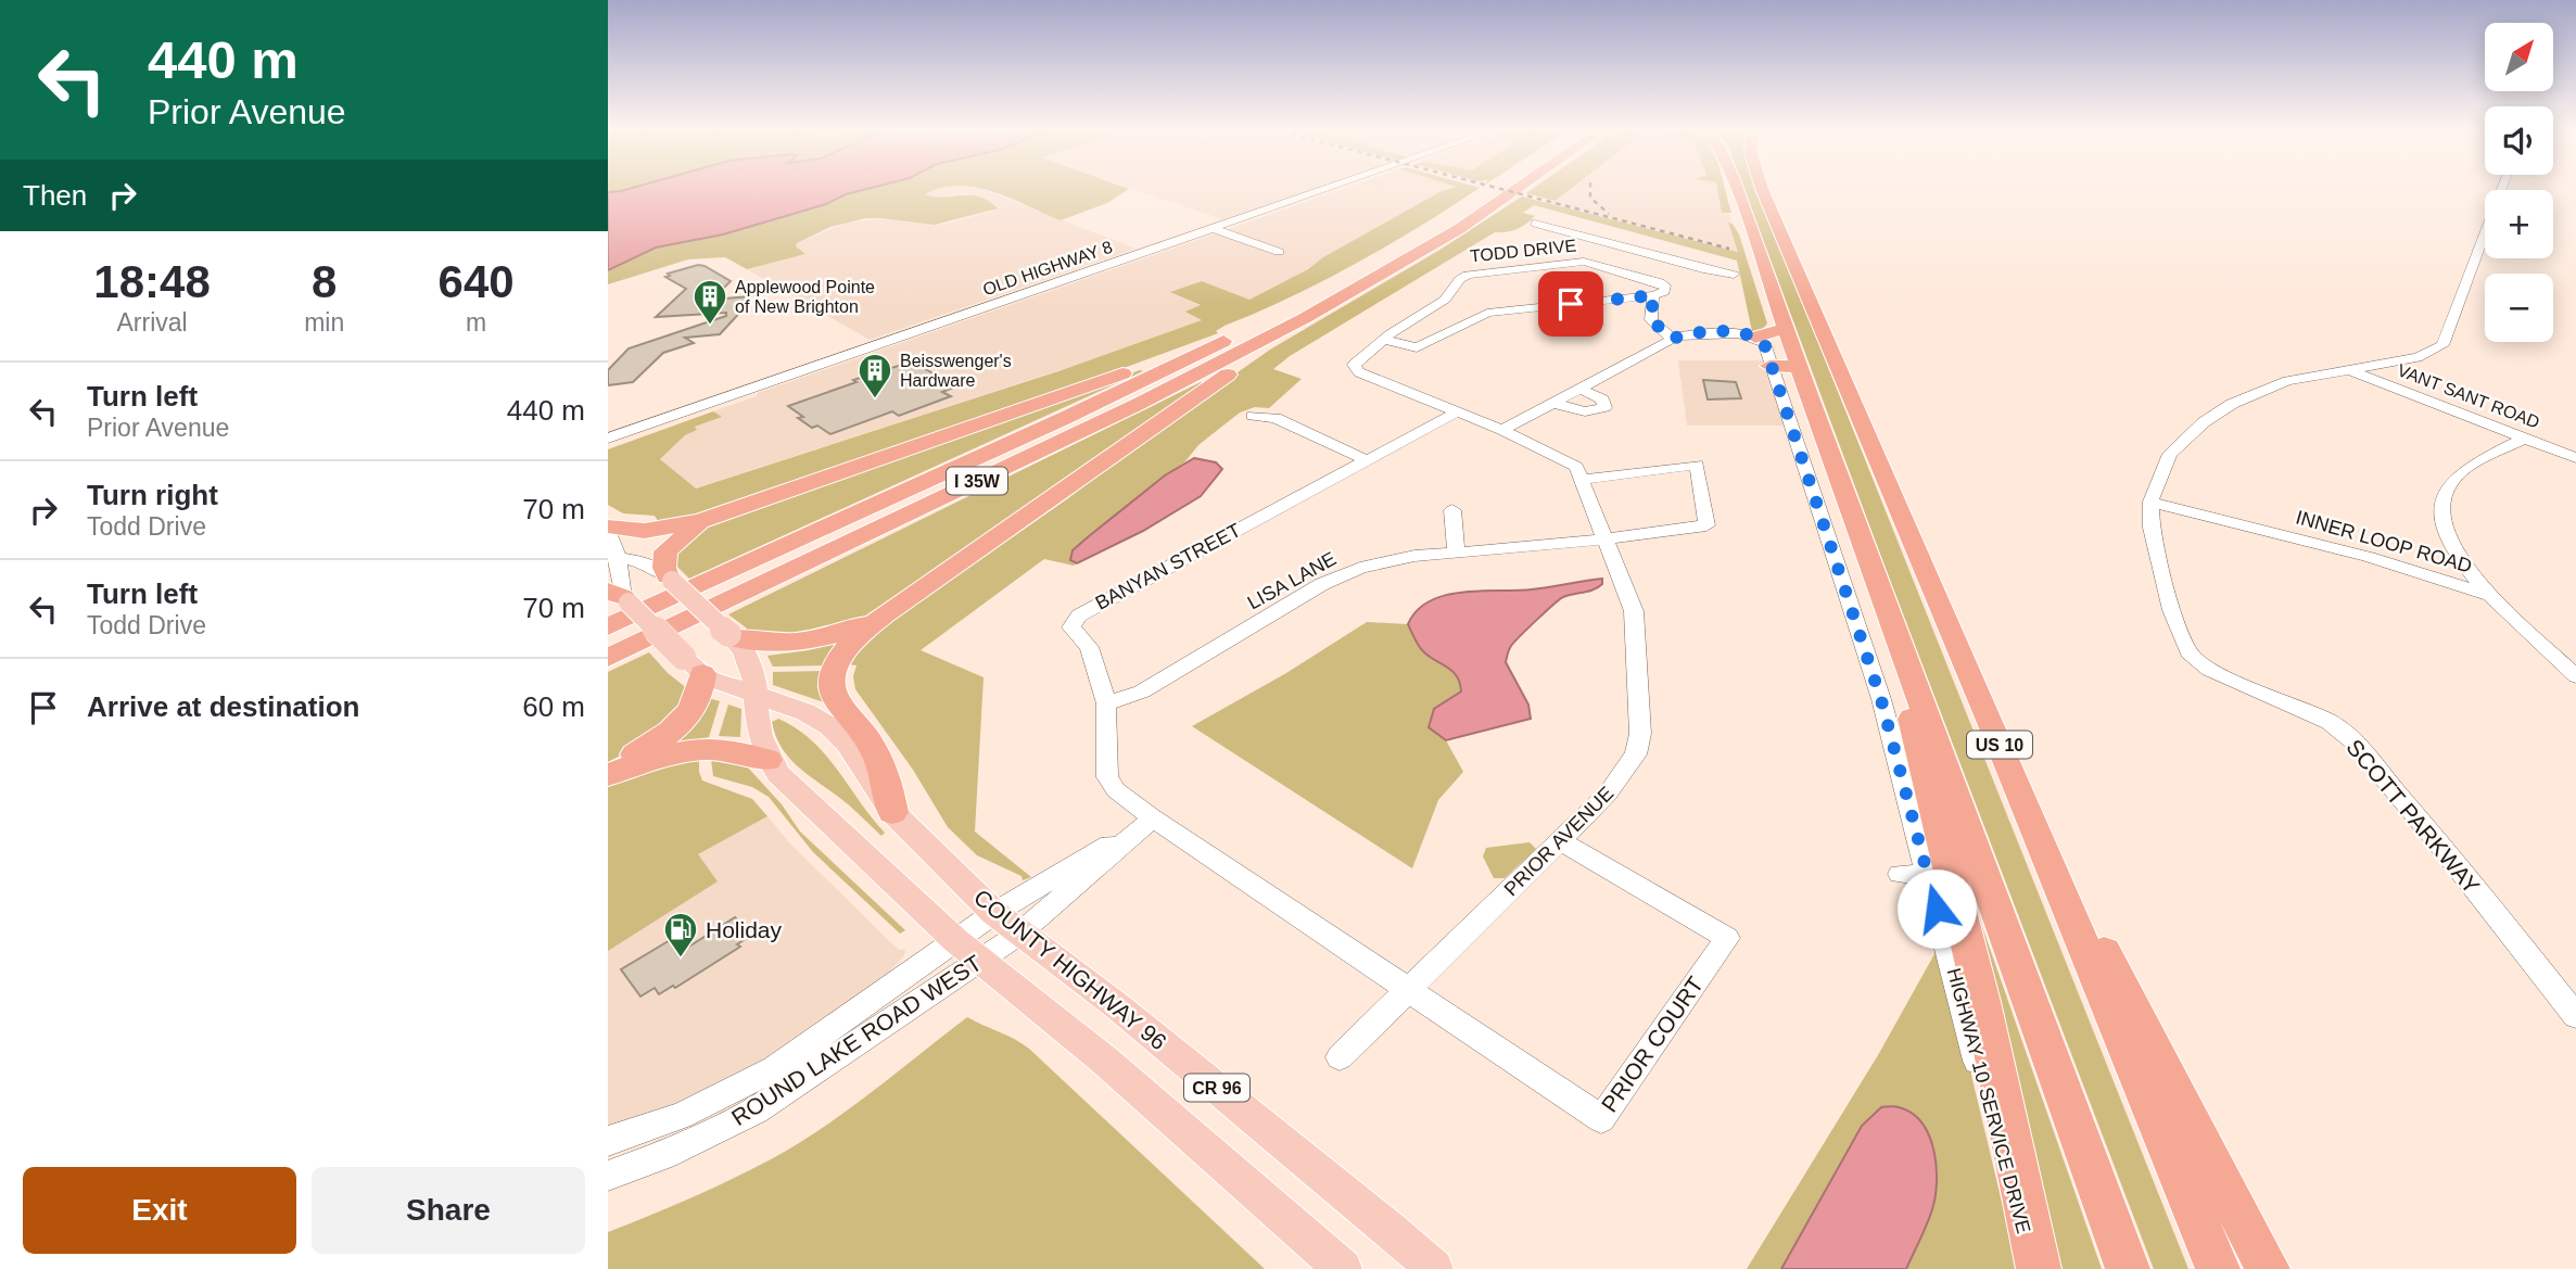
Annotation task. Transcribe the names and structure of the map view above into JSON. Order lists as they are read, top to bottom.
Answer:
{
  "streets": {
    "highway": ["I 35W", "US 10"],
    "main road": ["COUNTY HIGHWAY 96", "CR 96"],
    "street": [
      "TODD DRIVE",
      "OLD HIGHWAY 8",
      "VANT SANT ROAD",
      "INNER LOOP ROAD",
      "BANYAN STREET",
      "LISA LANE",
      "SCOTT PARKWAY",
      "PRIOR AVENUE",
      "ROUND LAKE ROAD WEST",
      "PRIOR COURT",
      "HIGHWAY 10 SERVICE DRIVE"
    ]
  },
  "crossings": [
    ["TODD DRIVE", "BANYAN STREET"],
    ["TODD DRIVE", "PRIOR AVENUE"],
    ["INNER LOOP ROAD", "SCOTT PARKWAY"],
    ["BANYAN STREET", "LISA LANE"],
    ["BANYAN STREET", "PRIOR AVENUE"],
    ["BANYAN STREET", "ROUND LAKE ROAD WEST"],
    ["BANYAN STREET", "PRIOR COURT"],
    ["LISA LANE", "PRIOR AVENUE"],
    ["PRIOR AVENUE", "PRIOR COURT"],
    ["COUNTY HIGHWAY 96", "ROUND LAKE ROAD WEST"],
    ["COUNTY HIGHWAY 96", "CR 96"],
    ["ROUND LAKE ROAD WEST", "CR 96"]
  ],
  "places": {
    "building": ["Applewood Pointe of New Brighton", "Beisswenger's Hardware"],
    "fuel station": ["Holiday"]
  },
  "north": "top right",
  "page": {
    "turn": ["440 m", "Prior Avenue"],
    "map_buttons": ["+", "−"],
    "then": "Then",
    "eta": [
      "18:48",
      "Arrival",
      "8",
      "min",
      "640",
      "m"
    ],
    "list": [
      {
        "name": "Turn left",
        "note": "Prior Avenue",
        "value": "440 m"
      },
      {
        "name": "Turn right",
        "note": "Todd Drive",
        "value": "70 m"
      },
      {
        "name": "Turn left",
        "note": "Todd Drive",
        "value": "70 m"
      },
      {
        "name": "Arrive at destination",
        "value": "60 m"
      }
    ],
    "buttons": ["Exit", "Share"]
  }
}
